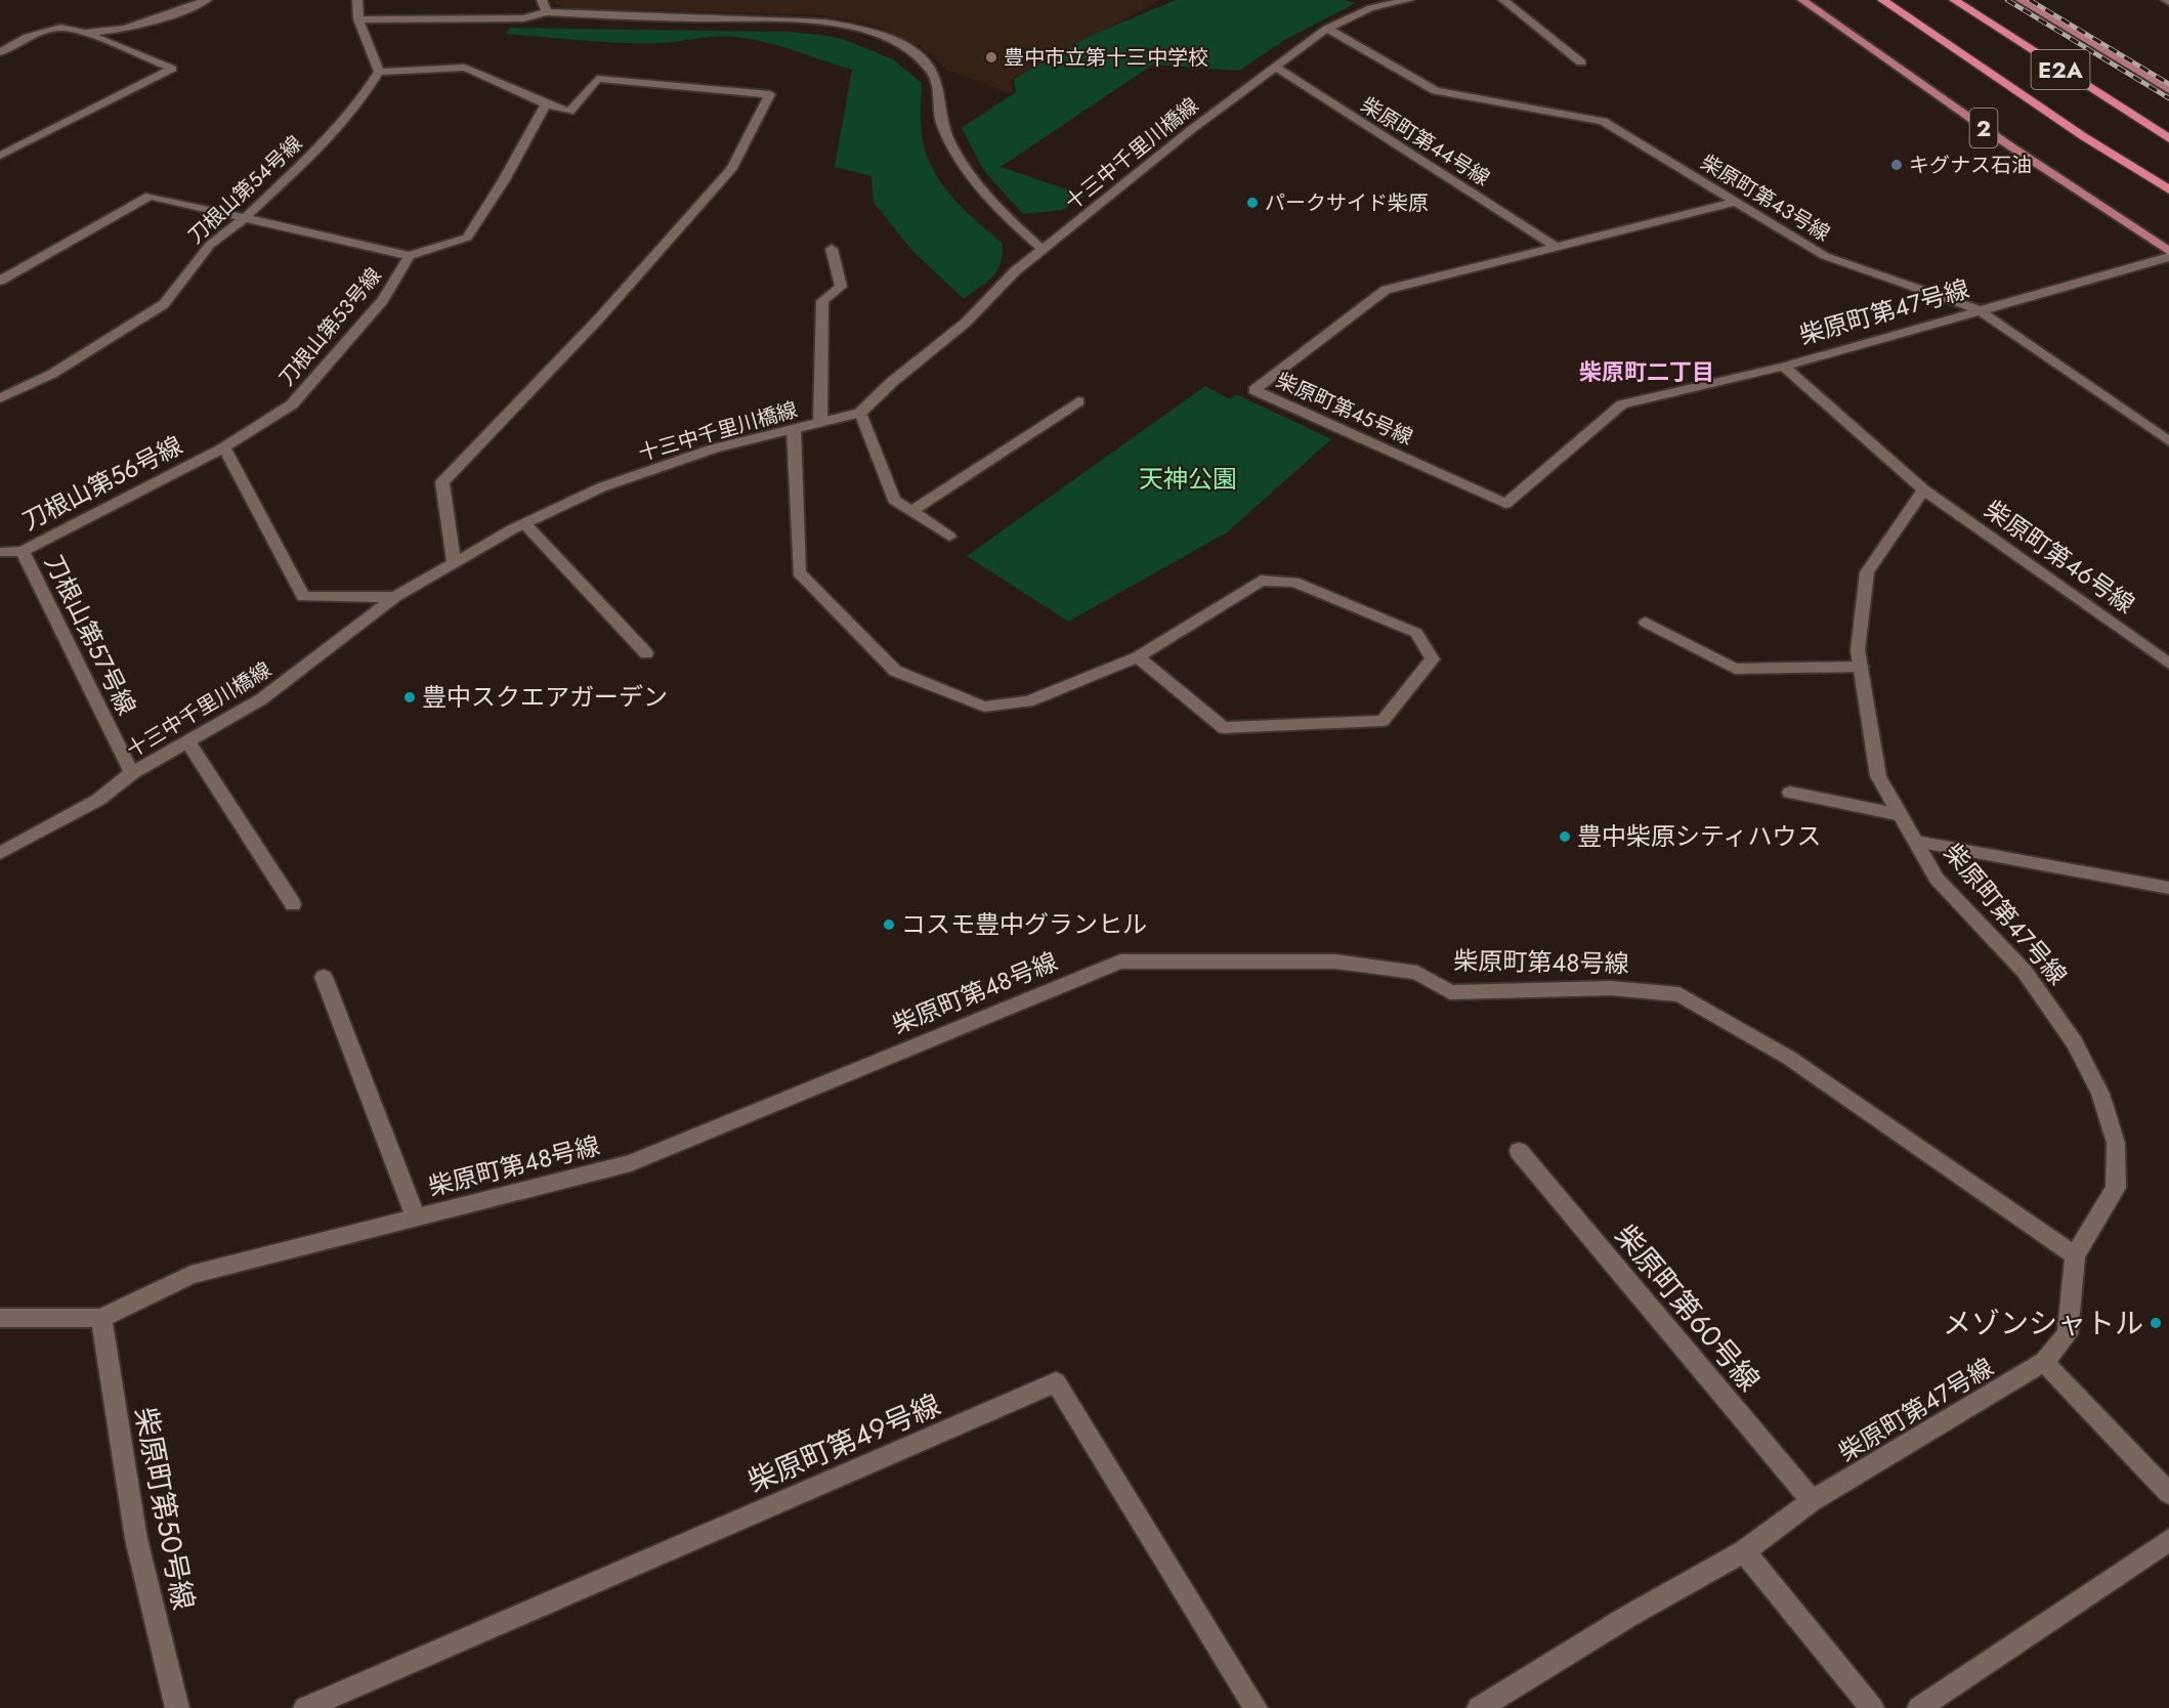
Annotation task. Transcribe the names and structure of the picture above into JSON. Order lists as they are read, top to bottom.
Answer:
{
  "streets": {
    "highway": ["E2A"],
    "main road": ["2"],
    "street": [
      "柴原町第44号線",
      "十三中千里川橋線",
      "刀根山第54号線",
      "柴原町第43号線",
      "柴原町第47号線",
      "刀根山第53号線",
      "柴原町第45号線",
      "刀根山第56号線",
      "柴原町第46号線",
      "刀根山第57号線",
      "柴原町第48号線",
      "柴原町第60号線",
      "柴原町第49号線",
      "柴原町第50号線"
    ]
  },
  "crossings": [
    ["柴原町第44号線", "十三中千里川橋線"],
    ["柴原町第44号線", "柴原町第45号線"],
    ["十三中千里川橋線", "柴原町第43号線"],
    ["十三中千里川橋線", "刀根山第57号線"],
    ["柴原町第43号線", "柴原町第47号線"],
    ["柴原町第43号線", "柴原町第45号線"],
    ["柴原町第47号線", "柴原町第45号線"],
    ["柴原町第47号線", "柴原町第46号線"],
    ["柴原町第47号線", "柴原町第48号線"],
    ["柴原町第47号線", "柴原町第60号線"],
    ["刀根山第53号線", "刀根山第56号線"],
    ["刀根山第56号線", "刀根山第57号線"],
    ["柴原町第48号線", "柴原町第50号線"]
  ],
  "districts": ["柴原町二丁目"],
  "parks": ["天神公園"],
  "places": [
    "豊中市立第十三中学校",
    "キグナス石油",
    "パークサイド柴原",
    "豊中スクエアガーデン",
    "豊中柴原シティハウス",
    "コスモ豊中グランヒル",
    "メゾンシャトル"
  ]
}
